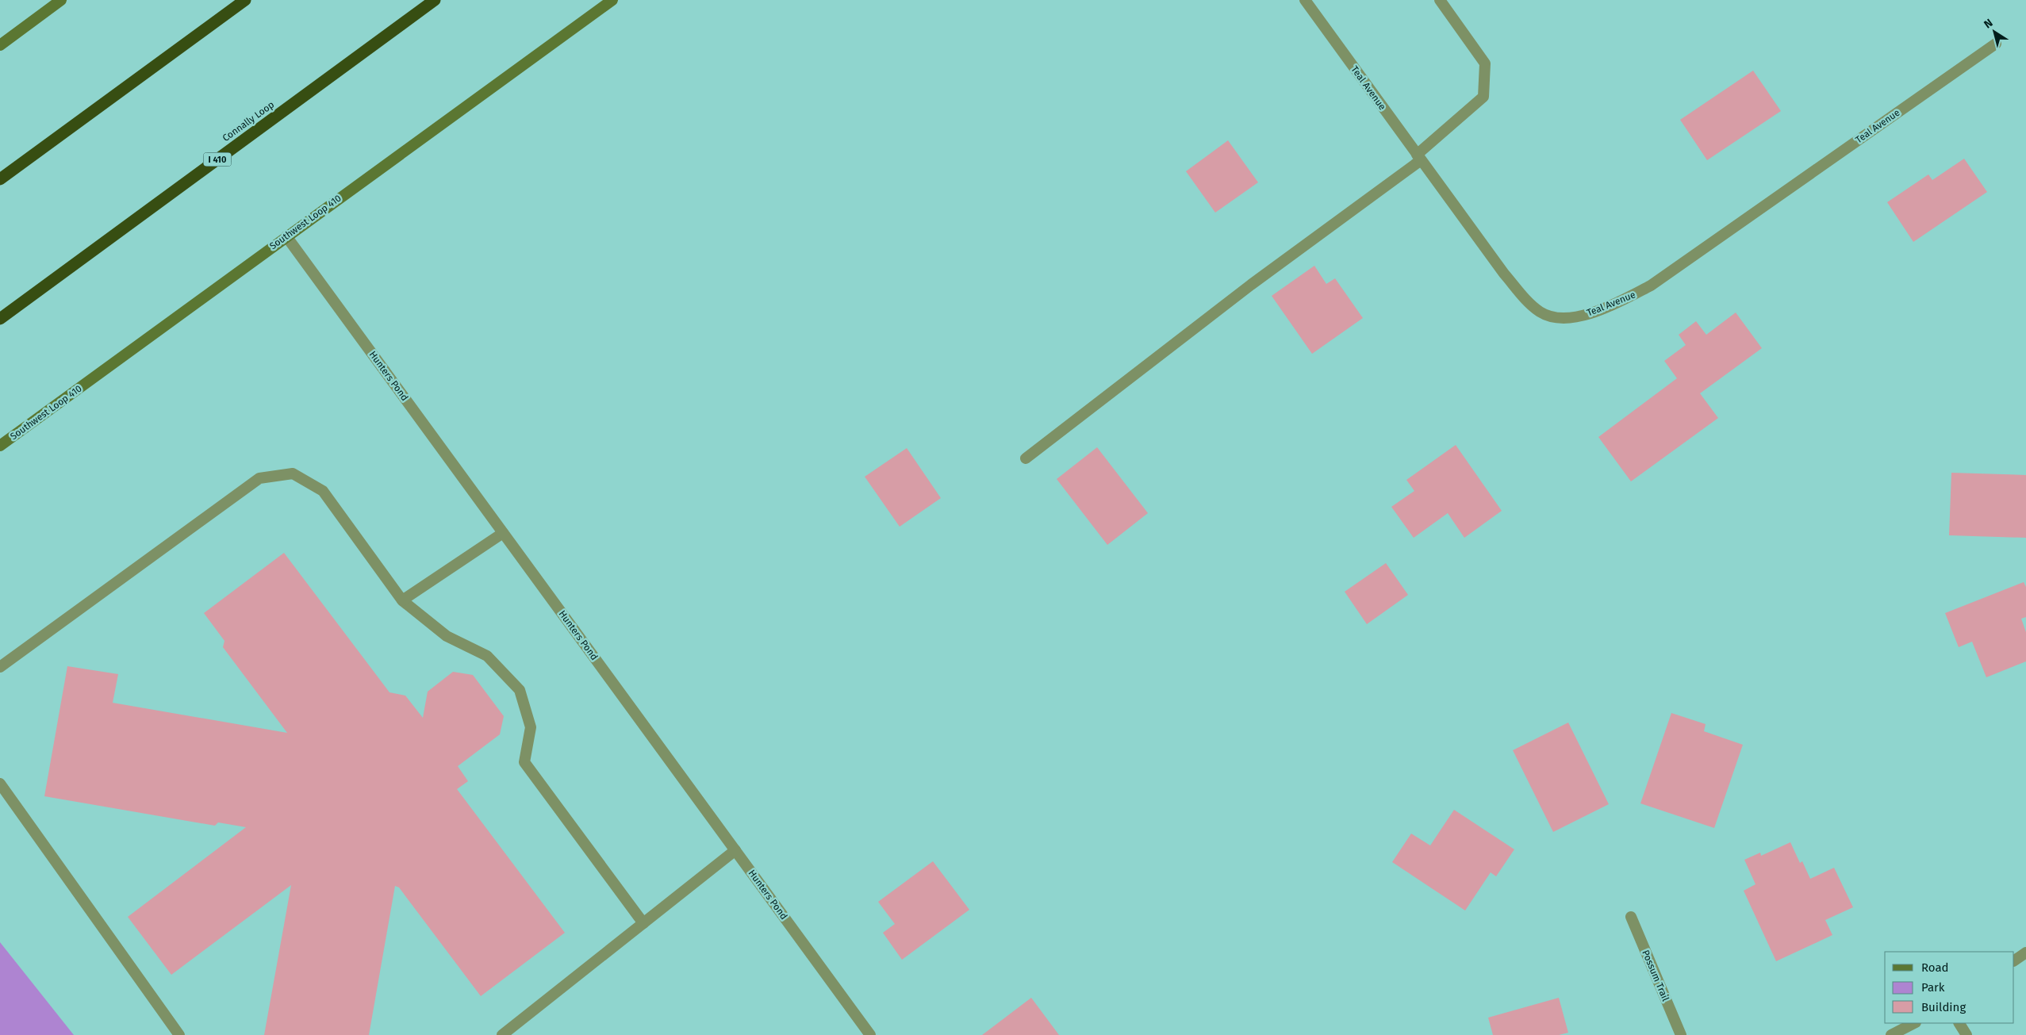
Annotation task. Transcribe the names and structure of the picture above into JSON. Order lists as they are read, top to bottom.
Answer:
{
  "streets": {
    "highway": ["Connally Loop", "I 410"],
    "main road": ["Southwest Loop 410"],
    "street": ["Teal Avenue", "Hunters Pond", "Possum Trail"]
  },
  "crossings": [
    ["Southwest Loop 410", "Hunters Pond"]
  ],
  "legend": ["Road", "Park", "Building"],
  "north": "top left"
}
